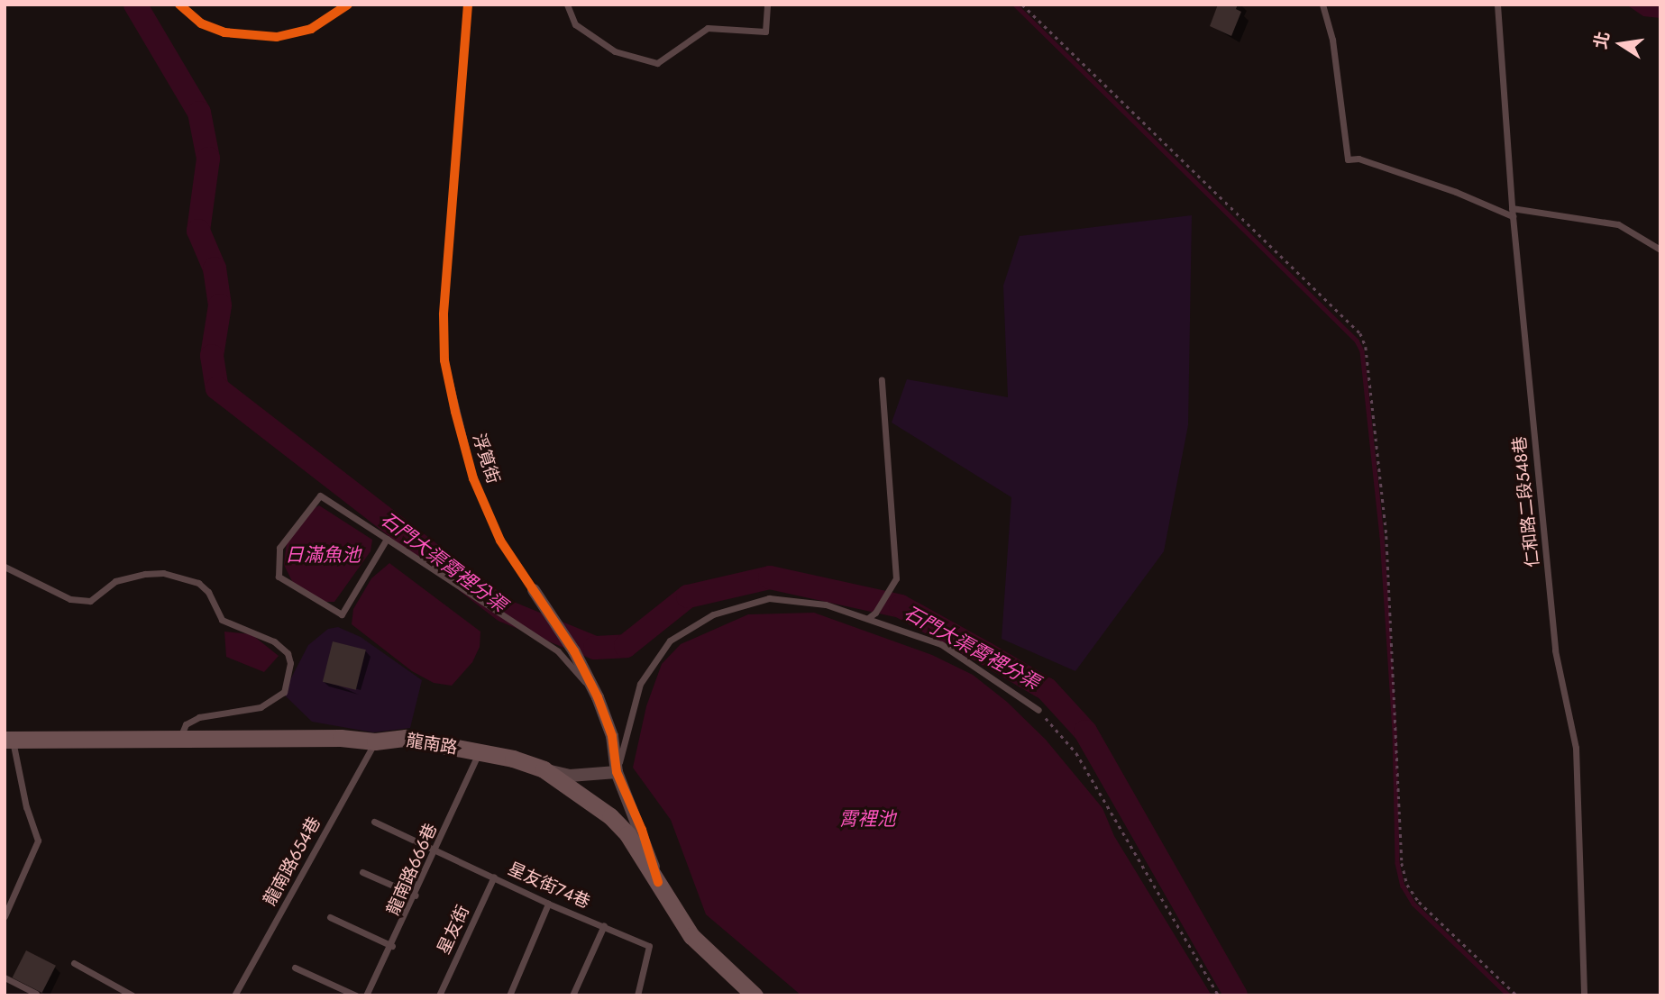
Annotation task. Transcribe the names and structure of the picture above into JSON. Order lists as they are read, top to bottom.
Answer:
{
  "streets": {
    "main road": ["龍南路"],
    "street": ["浮筧街"],
    "lane": [
      "仁和路二段548巷",
      "龍南路654巷",
      "龍南路666巷",
      "星友街74巷",
      "星友街"
    ]
  },
  "crossings": [
    ["浮筧街", "龍南路"],
    ["龍南路", "龍南路654巷"],
    ["龍南路", "龍南路666巷"],
    ["龍南路666巷", "星友街74巷"],
    ["星友街74巷", "星友街"]
  ],
  "water": ["日滿魚池", "石門大渠霄裡分渠", "霄裡池"],
  "north": "left"
}
